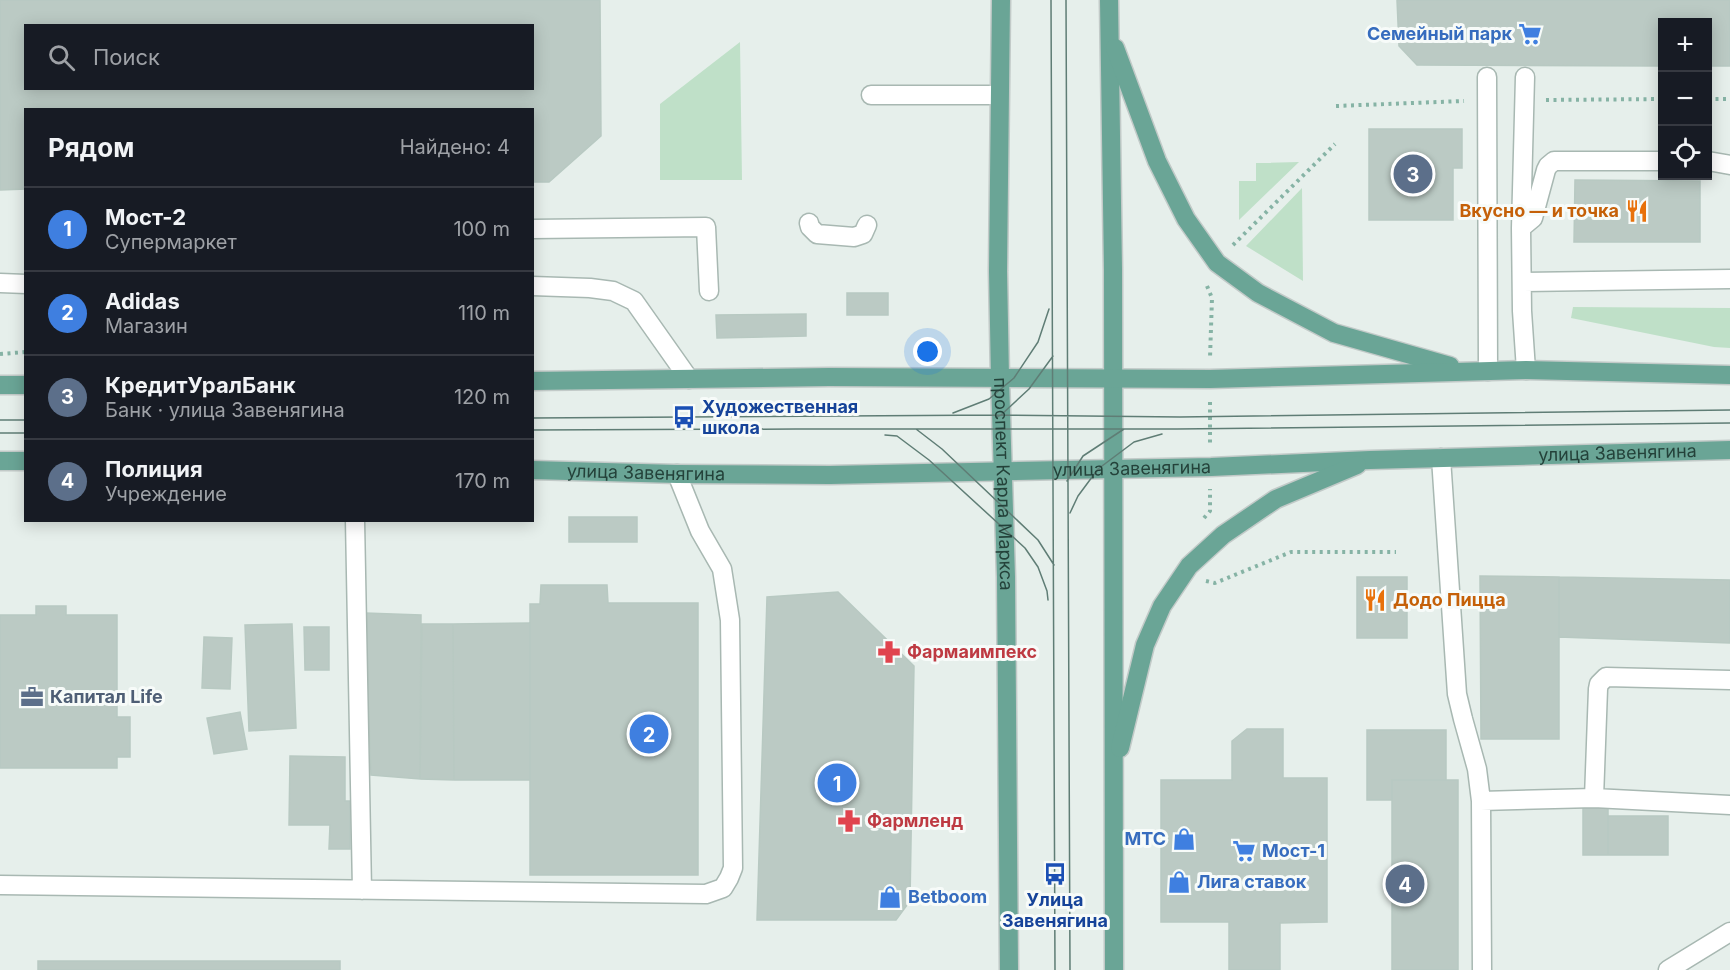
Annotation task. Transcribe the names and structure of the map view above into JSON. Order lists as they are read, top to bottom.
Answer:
{
  "streets": {
    "main road": ["улица Завенягина", "проспект Карла Маркса"]
  },
  "crossings": [
    ["улица Завенягина", "проспект Карла Маркса"]
  ],
  "places": {
    "supermarket": ["Семейный парк", "Мост-1"],
    "restaurant": ["Вкусно — и точка", "Додо Пицца"],
    "bus stop": ["Художественная школа", "Улица Завенягина"],
    "pharmacy": ["Фармаимпекс", "Фармленд"],
    "office": ["Капитал Life"],
    "shop": ["МТС", "Лига ставок", "Betboom"]
  },
  "page": {
    "map_buttons": ["+", "−"],
    "search": "Поиск",
    "heading": ["Рядом", "Найдено: 4"],
    "pins": [
      "3",
      "2",
      "1",
      "4"
    ],
    "list": [
      {
        "mark": "1",
        "name": "Мост-2",
        "note": "Супермаркет",
        "value": "100 m"
      },
      {
        "mark": "2",
        "name": "Adidas",
        "note": "Магазин",
        "value": "110 m"
      },
      {
        "mark": "3",
        "name": "КредитУралБанк",
        "note": "Банк · улица Завенягина",
        "value": "120 m"
      },
      {
        "mark": "4",
        "name": "Полиция",
        "note": "Учреждение",
        "value": "170 m"
      }
    ]
  }
}
